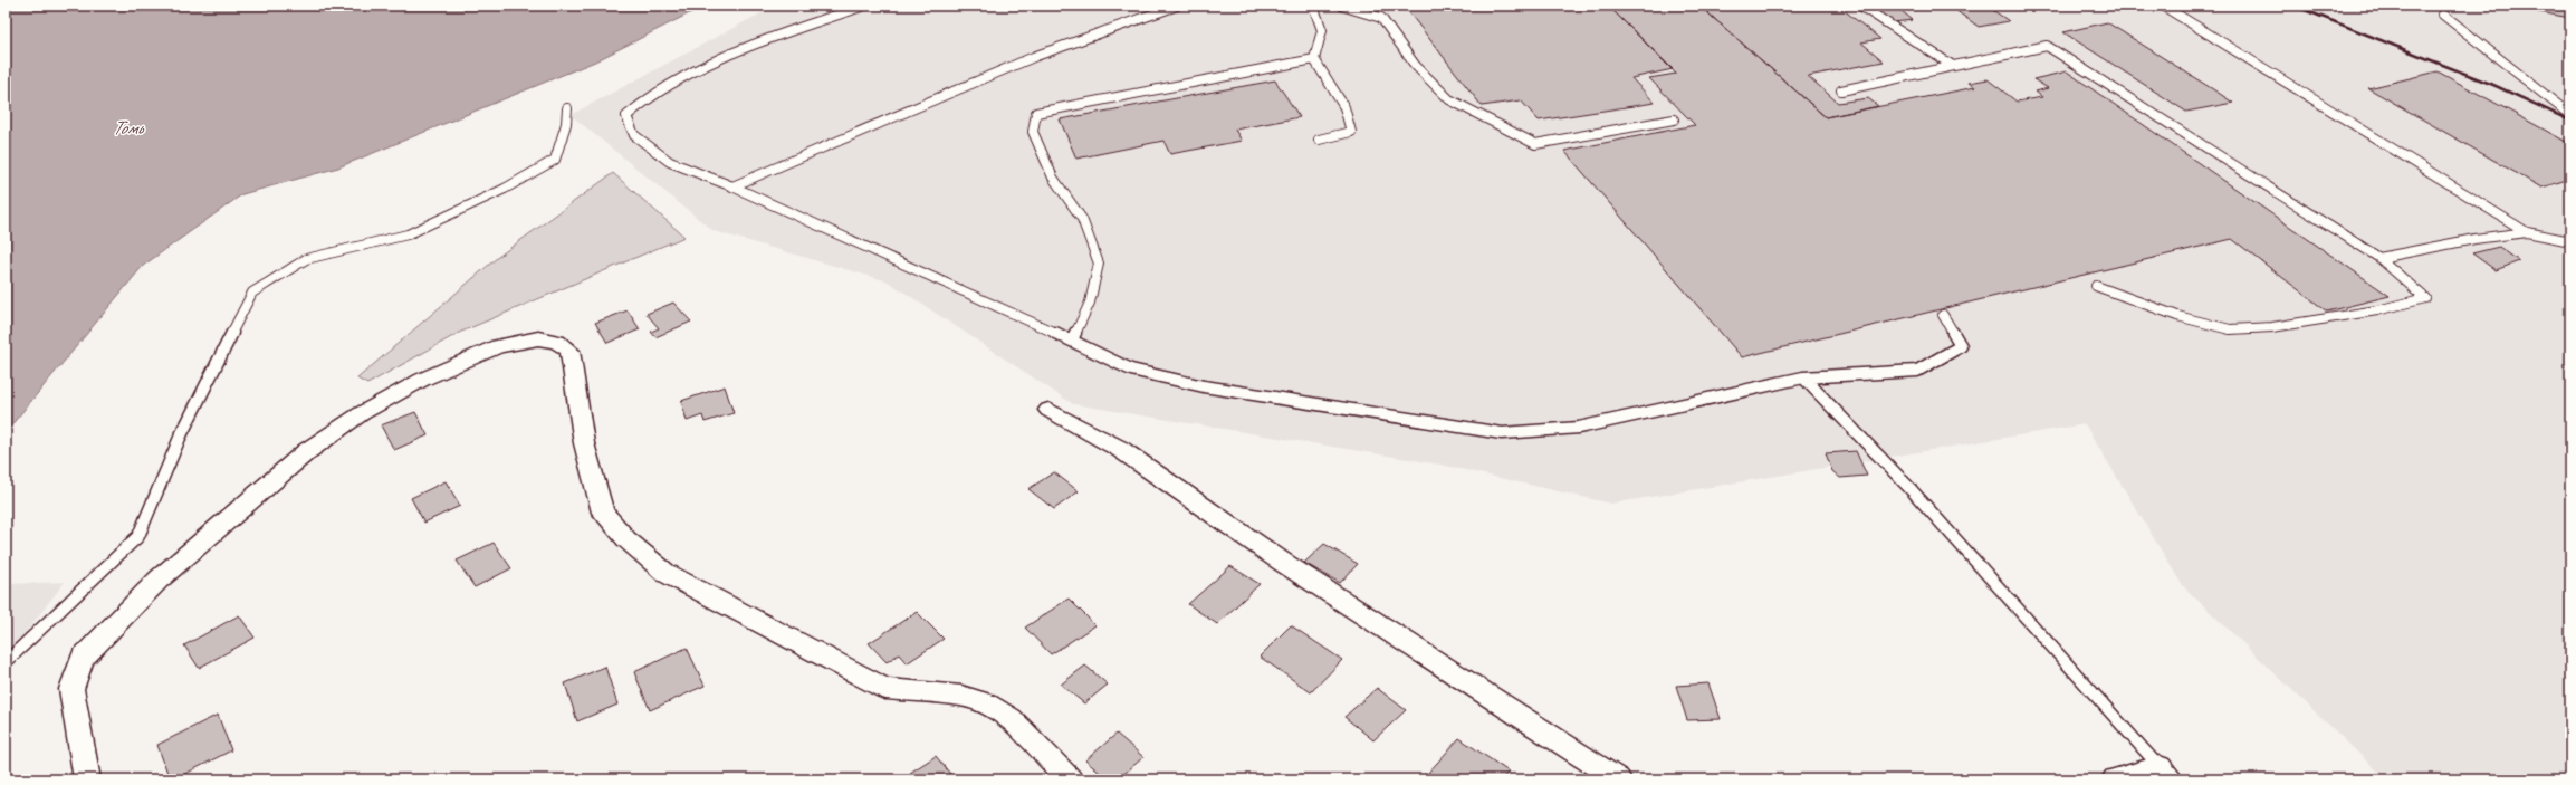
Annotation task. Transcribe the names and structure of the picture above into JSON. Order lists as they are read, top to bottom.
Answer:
{
  "water": ["Томь"]
}
